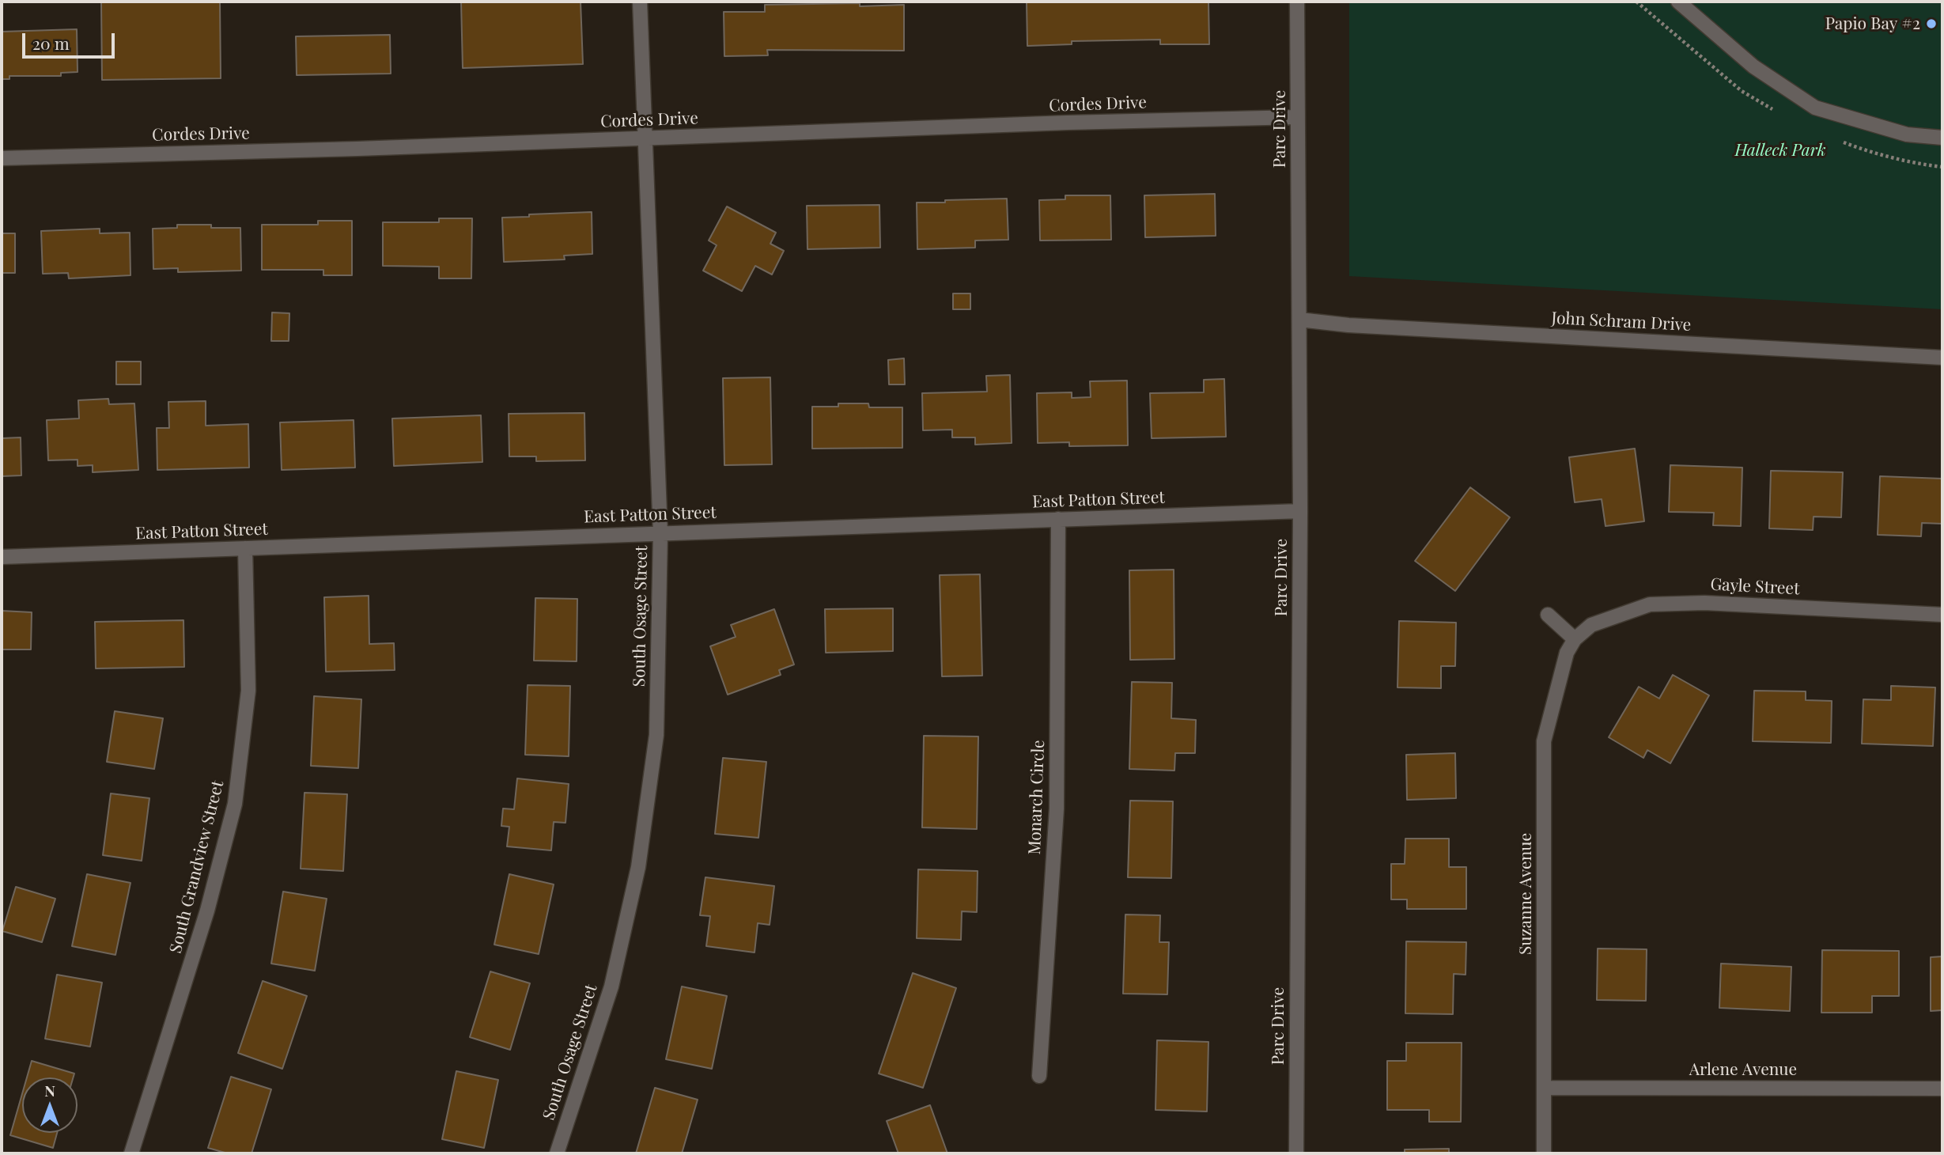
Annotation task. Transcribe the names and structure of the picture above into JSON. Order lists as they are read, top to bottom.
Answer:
{
  "streets": {
    "street": [
      "Cordes Drive",
      "Parc Drive",
      "John Schram Drive",
      "East Patton Street",
      "Gayle Street",
      "South Osage Street",
      "Monarch Circle",
      "South Grandview Street",
      "Suzanne Avenue",
      "Arlene Avenue"
    ]
  },
  "crossings": [
    ["Cordes Drive", "Parc Drive"],
    ["Cordes Drive", "South Osage Street"],
    ["Parc Drive", "John Schram Drive"],
    ["Parc Drive", "East Patton Street"],
    ["East Patton Street", "South Osage Street"],
    ["East Patton Street", "Monarch Circle"],
    ["East Patton Street", "South Grandview Street"],
    ["Gayle Street", "Suzanne Avenue"],
    ["Suzanne Avenue", "Arlene Avenue"]
  ],
  "parks": ["Halleck Park"],
  "places": ["Papio Bay #2"],
  "scale_bar": "20 m",
  "north": "top"
}
